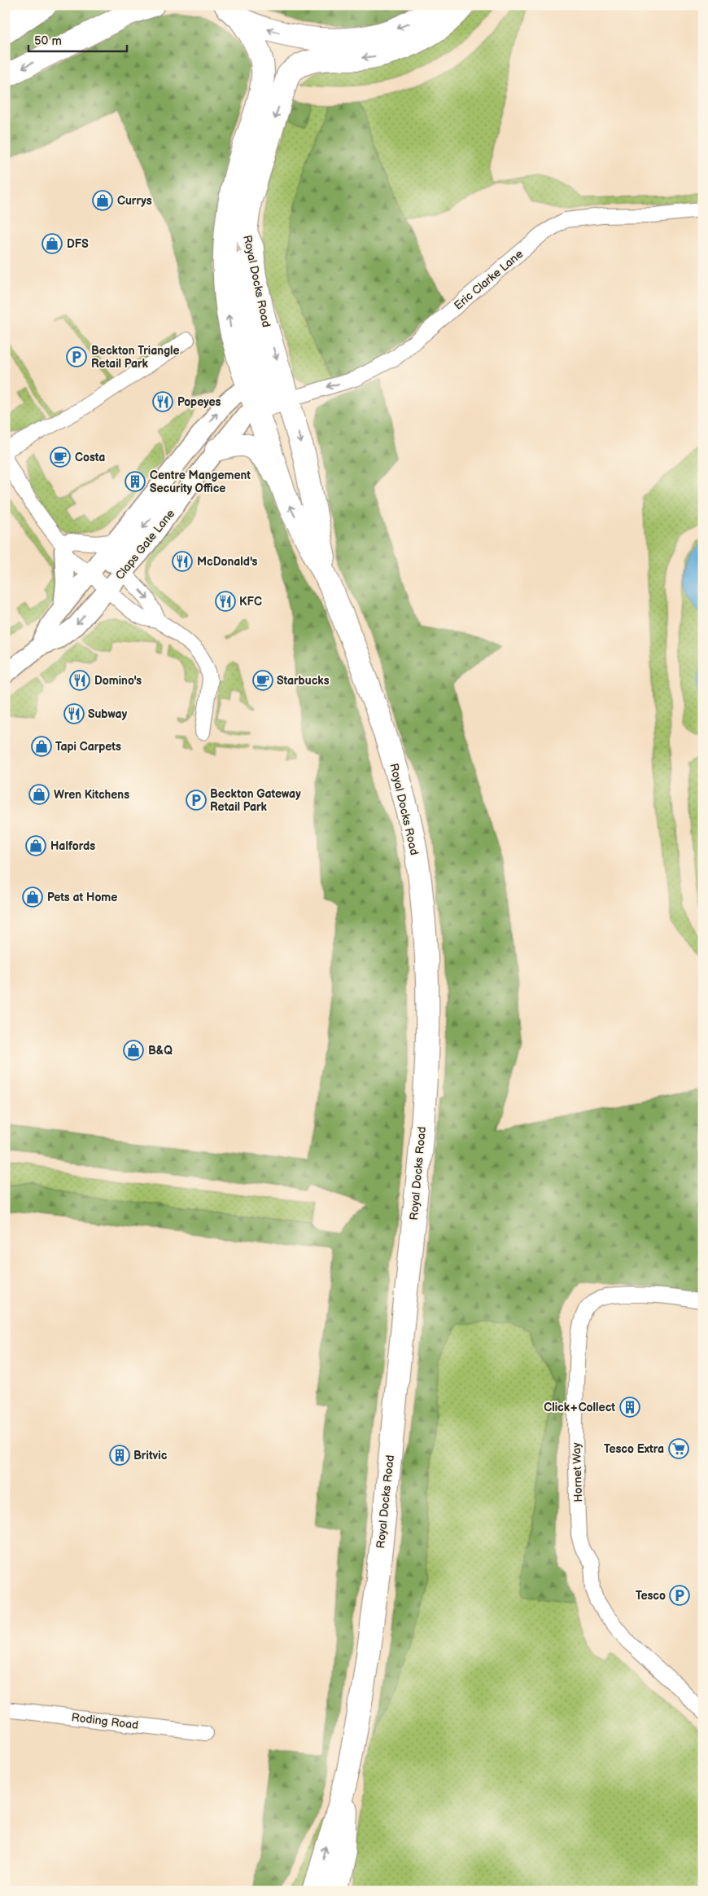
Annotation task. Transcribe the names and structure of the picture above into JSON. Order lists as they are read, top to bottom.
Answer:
{
  "streets": {
    "highway": ["Royal Docks Road"],
    "street": [
      "Eric Clarke Lane",
      "Claps Gate Lane",
      "Hornet Way",
      "Roding Road"
    ]
  },
  "crossings": [
    ["Eric Clarke Lane", "Royal Docks Road"],
    ["Eric Clarke Lane", "Claps Gate Lane"],
    ["Royal Docks Road", "Claps Gate Lane"]
  ],
  "one_way": ["Eric Clarke Lane"],
  "places": {
    "shop": [
      "Currys",
      "DFS",
      "Tapi Carpets",
      "Wren Kitchens",
      "Halfords",
      "Pets at Home",
      "B&Q"
    ],
    "parking": ["Beckton Triangle Retail Park", "Beckton Gateway Retail Park", "Tesco"],
    "restaurant": [
      "Popeyes",
      "McDonald's",
      "KFC",
      "Domino's",
      "Subway"
    ],
    "cafe": ["Costa", "Starbucks"],
    "building": ["Centre Mangement Security Office", "Click+Collect", "Britvic"],
    "supermarket": ["Tesco Extra"]
  },
  "scale_bar": "50 m"
}
